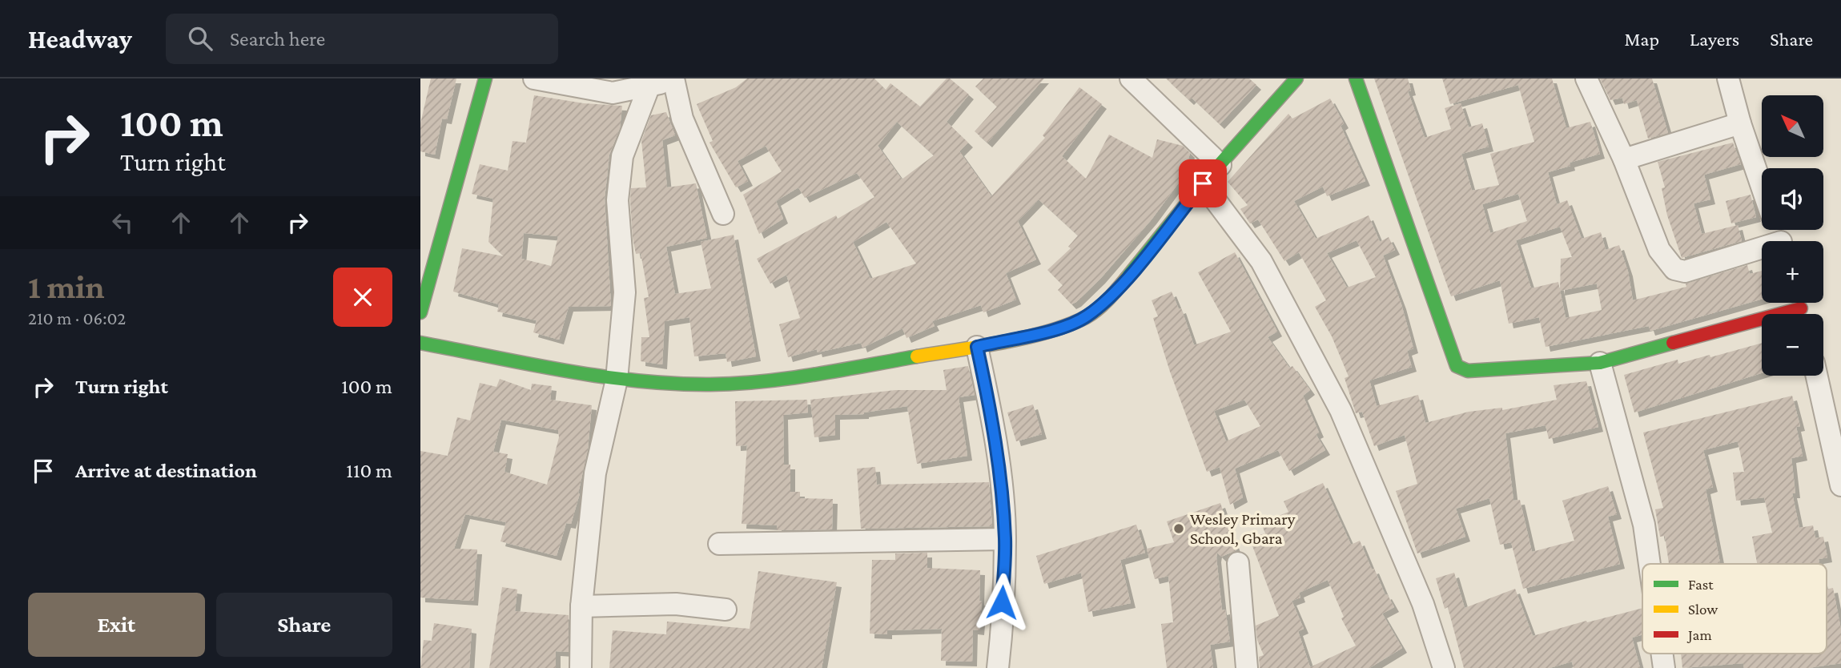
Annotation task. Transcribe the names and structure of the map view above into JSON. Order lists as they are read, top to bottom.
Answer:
{
  "places": ["Wesley Primary School, Gbara"],
  "legend": ["Fast", "Slow", "Jam"],
  "north": "top left",
  "page": {
    "header": "Headway",
    "search": "Search here",
    "nav": ["Map", "Layers", "Share"],
    "turn": ["100 m", "Turn right"],
    "map_buttons": ["+", "−"],
    "heading": ["1 min", "210 m · 06:02"],
    "list": [
      {
        "name": "Turn right",
        "value": "100 m"
      },
      {
        "name": "Arrive at destination",
        "value": "110 m"
      }
    ],
    "buttons": ["Exit", "Share"]
  }
}
